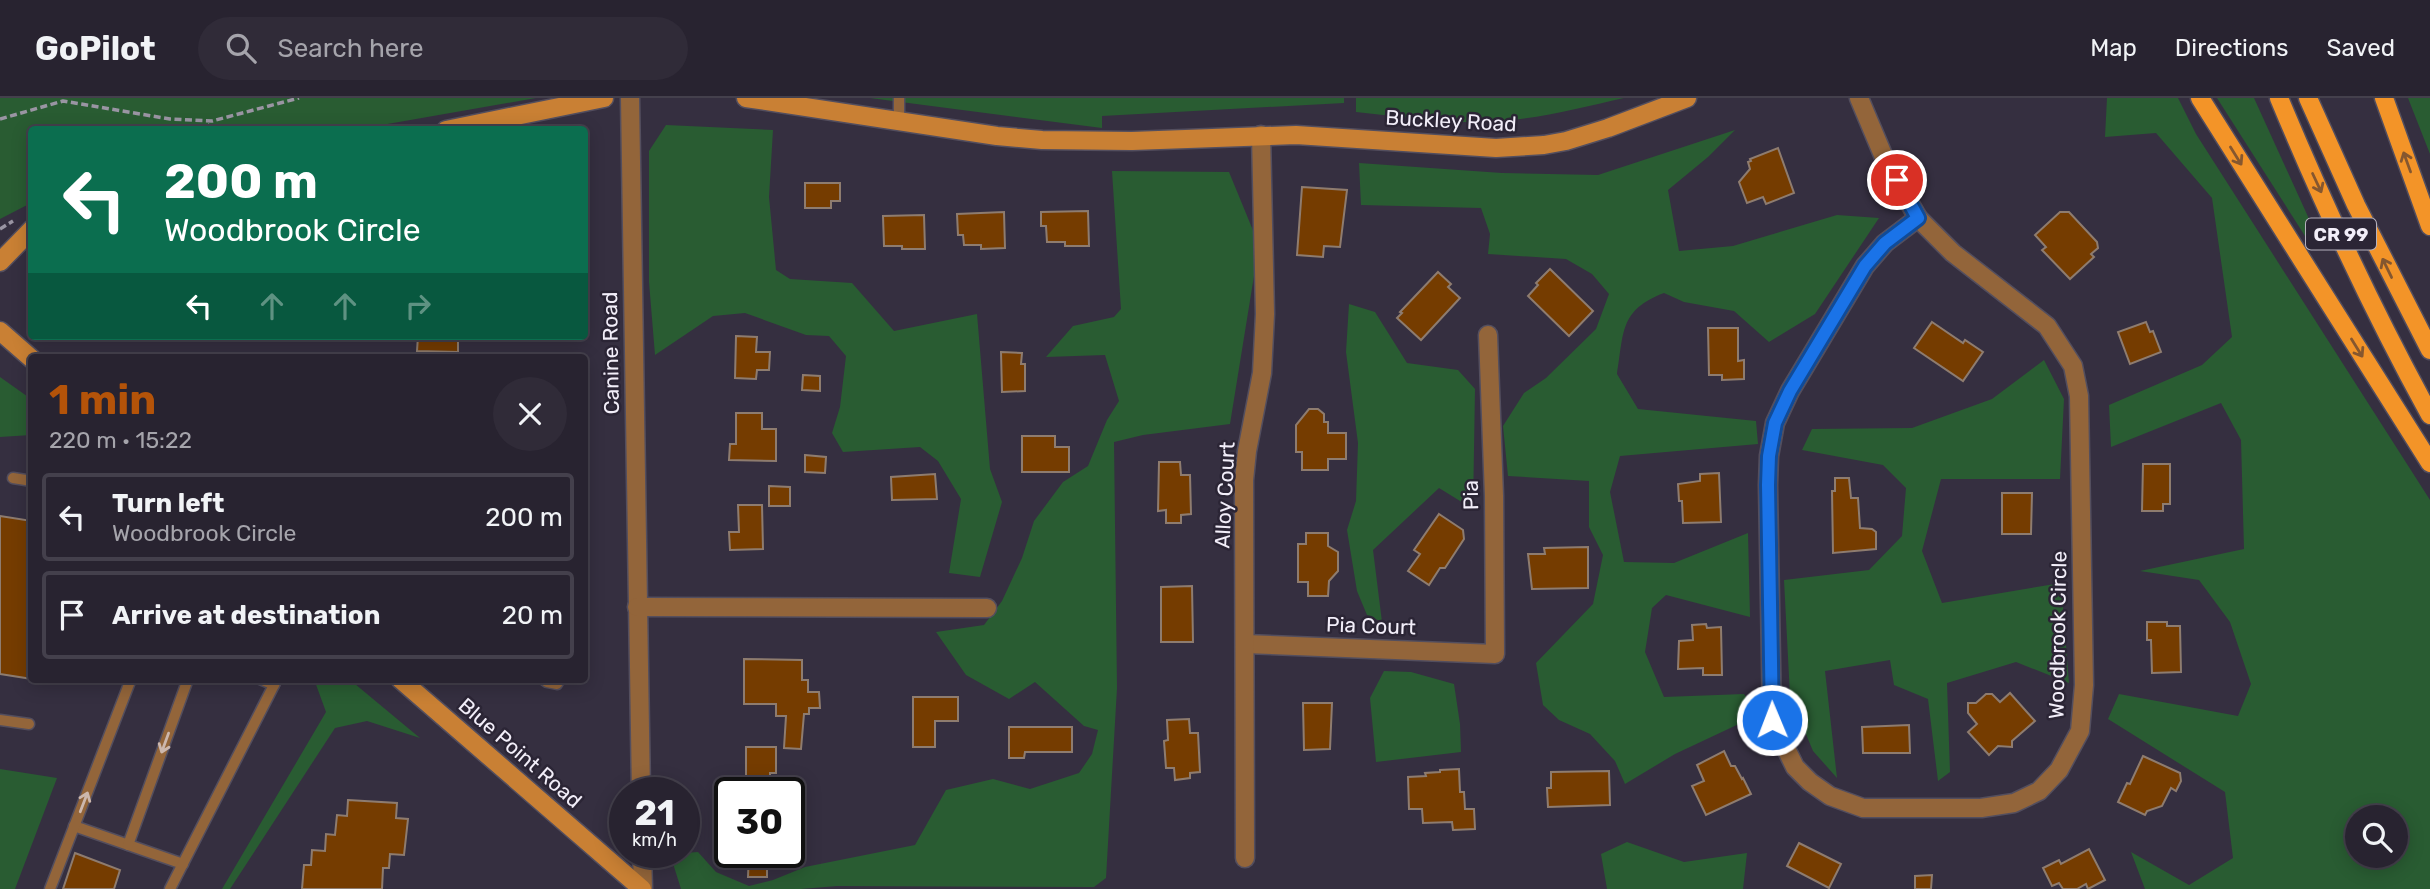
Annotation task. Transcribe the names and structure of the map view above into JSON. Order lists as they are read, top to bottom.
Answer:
{
  "streets": {
    "main road": ["CR 99"],
    "street": [
      "Buckley Road",
      "Canine Road",
      "Alloy Court",
      "Pia",
      "Pia Court",
      "Woodbrook Circle",
      "Blue Point Road"
    ]
  },
  "crossings": [
    ["Buckley Road", "Alloy Court"],
    ["Alloy Court", "Pia Court"],
    ["Pia", "Pia Court"]
  ],
  "page": {
    "header": "GoPilot",
    "search": "Search here",
    "nav": ["Map", "Directions", "Saved"],
    "turn": ["200 m", "Woodbrook Circle"],
    "heading": ["1 min", "220 m · 15:22"],
    "list": [
      {
        "name": "Turn left",
        "note": "Woodbrook Circle",
        "value": "200 m"
      },
      {
        "name": "Arrive at destination",
        "value": "20 m"
      }
    ],
    "speed": "21 km/h",
    "limit": "30"
  }
}
